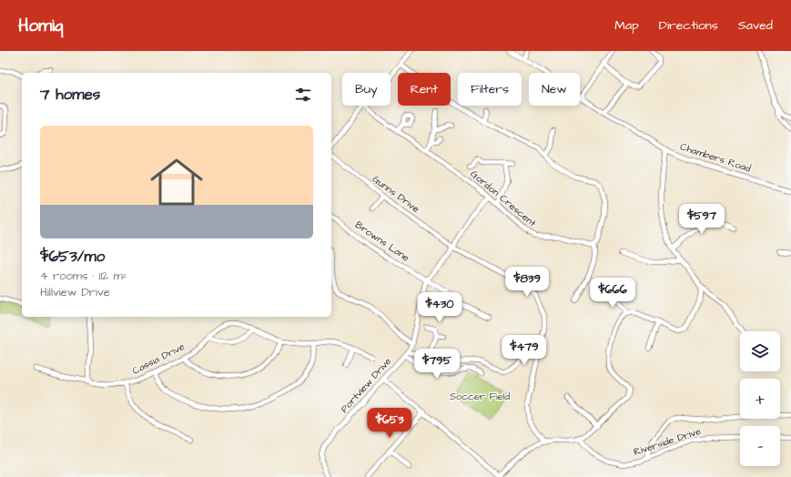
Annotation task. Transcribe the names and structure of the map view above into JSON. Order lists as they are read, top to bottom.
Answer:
{
  "streets": {
    "street": [
      "Chambers Road",
      "Gunns Drive",
      "Gordon Crescent",
      "Browns Lane",
      "Cassia Drive",
      "Portview Drive",
      "Riverside Drive"
    ]
  },
  "crossings": [
    ["Browns Lane", "Portview Drive"]
  ],
  "parks": ["Soccer Field"],
  "page": {
    "header": "Homiq",
    "nav": ["Map", "Directions", "Saved"],
    "chip": [
      "Buy",
      "Rent",
      "Filters",
      "New"
    ],
    "heading": "7 homes",
    "list": [
      {
        "name": "$653/mo",
        "note": "4 rooms · 112 m² · Hillview Drive"
      }
    ],
    "price": [
      "$597",
      "$839",
      "$666",
      "$430",
      "$479",
      "$795",
      "$653"
    ],
    "map_buttons": ["+", "−"]
  }
}
